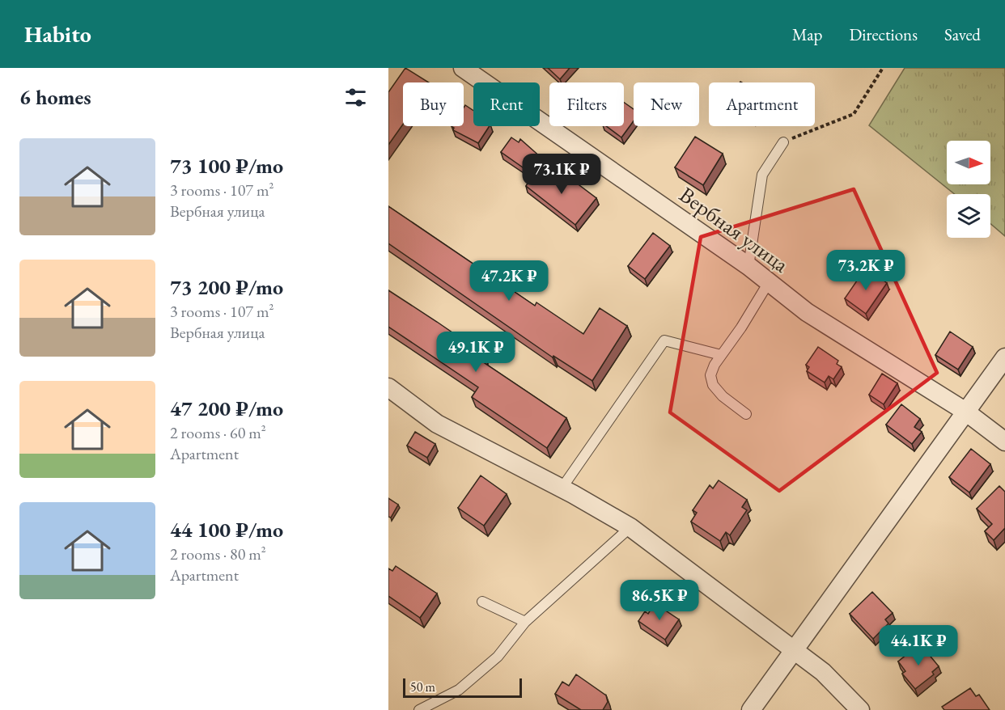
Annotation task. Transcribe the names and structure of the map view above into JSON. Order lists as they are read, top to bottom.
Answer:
{
  "streets": {
    "street": ["Вербная улица"]
  },
  "scale_bar": "50 m",
  "north": "right",
  "page": {
    "header": "Habito",
    "nav": ["Map", "Directions", "Saved"],
    "heading": "6 homes",
    "chip": [
      "Buy",
      "Rent",
      "Filters",
      "New",
      "Apartment"
    ],
    "list": [
      {
        "name": "73 100 ₽/mo",
        "note": "3 rooms · 107 m² · Вербная улица"
      },
      {
        "name": "73 200 ₽/mo",
        "note": "3 rooms · 107 m² · Вербная улица"
      },
      {
        "name": "47 200 ₽/mo",
        "note": "2 rooms · 60 m² · Apartment"
      },
      {
        "name": "44 100 ₽/mo",
        "note": "2 rooms · 80 m² · Apartment"
      }
    ],
    "price": [
      "73.1K ₽",
      "73.2K ₽",
      "47.2K ₽",
      "49.1K ₽",
      "86.5K ₽",
      "44.1K ₽"
    ],
    "scale": "50 m"
  }
}
